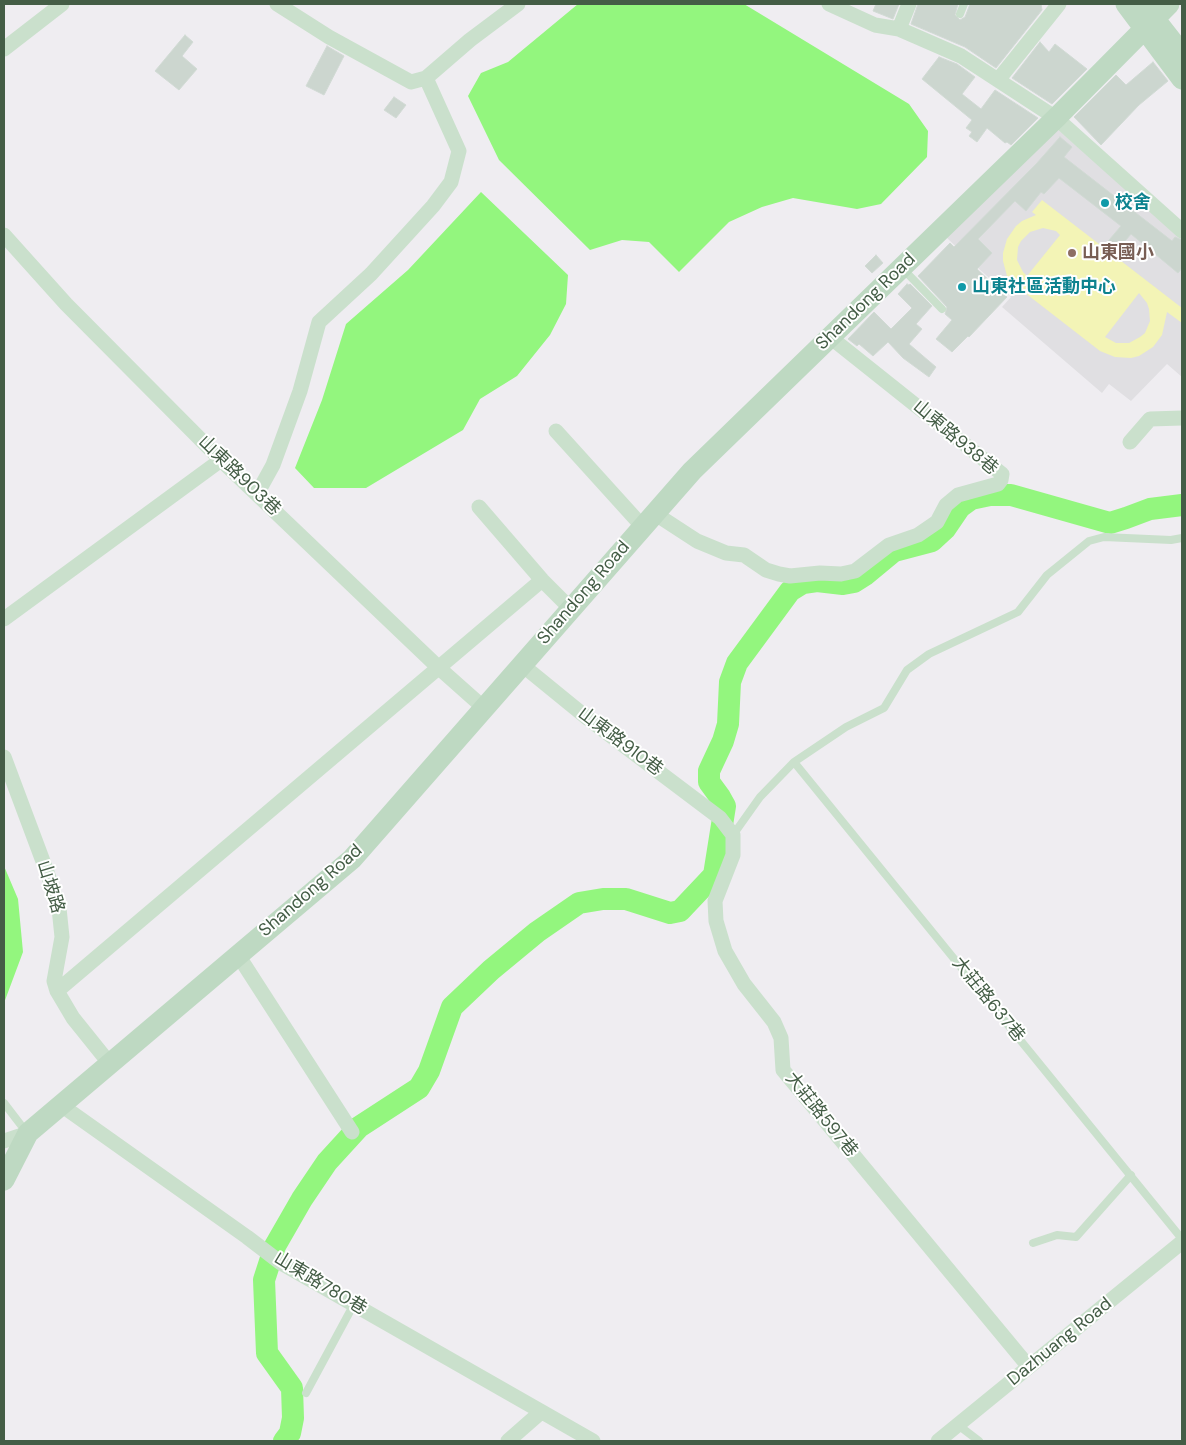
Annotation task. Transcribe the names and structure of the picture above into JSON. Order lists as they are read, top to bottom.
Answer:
{
  "streets": {
    "street": [
      "Shandong Road",
      "山東路938巷",
      "山東路903巷",
      "山東路910巷",
      "山坡路",
      "大莊路597巷",
      "山東路780巷",
      "Dazhuang Road"
    ],
    "lane": ["大莊路637巷"]
  },
  "crossings": [
    ["Shandong Road", "山東路938巷"],
    ["Shandong Road", "山東路903巷"],
    ["Shandong Road", "山東路910巷"],
    ["Shandong Road", "山坡路"],
    ["Shandong Road", "山東路780巷"],
    ["山東路910巷", "大莊路597巷"],
    ["大莊路637巷", "Dazhuang Road"],
    ["大莊路597巷", "Dazhuang Road"]
  ],
  "places": ["校舍", "山東國小", "山東社區活動中心"]
}
